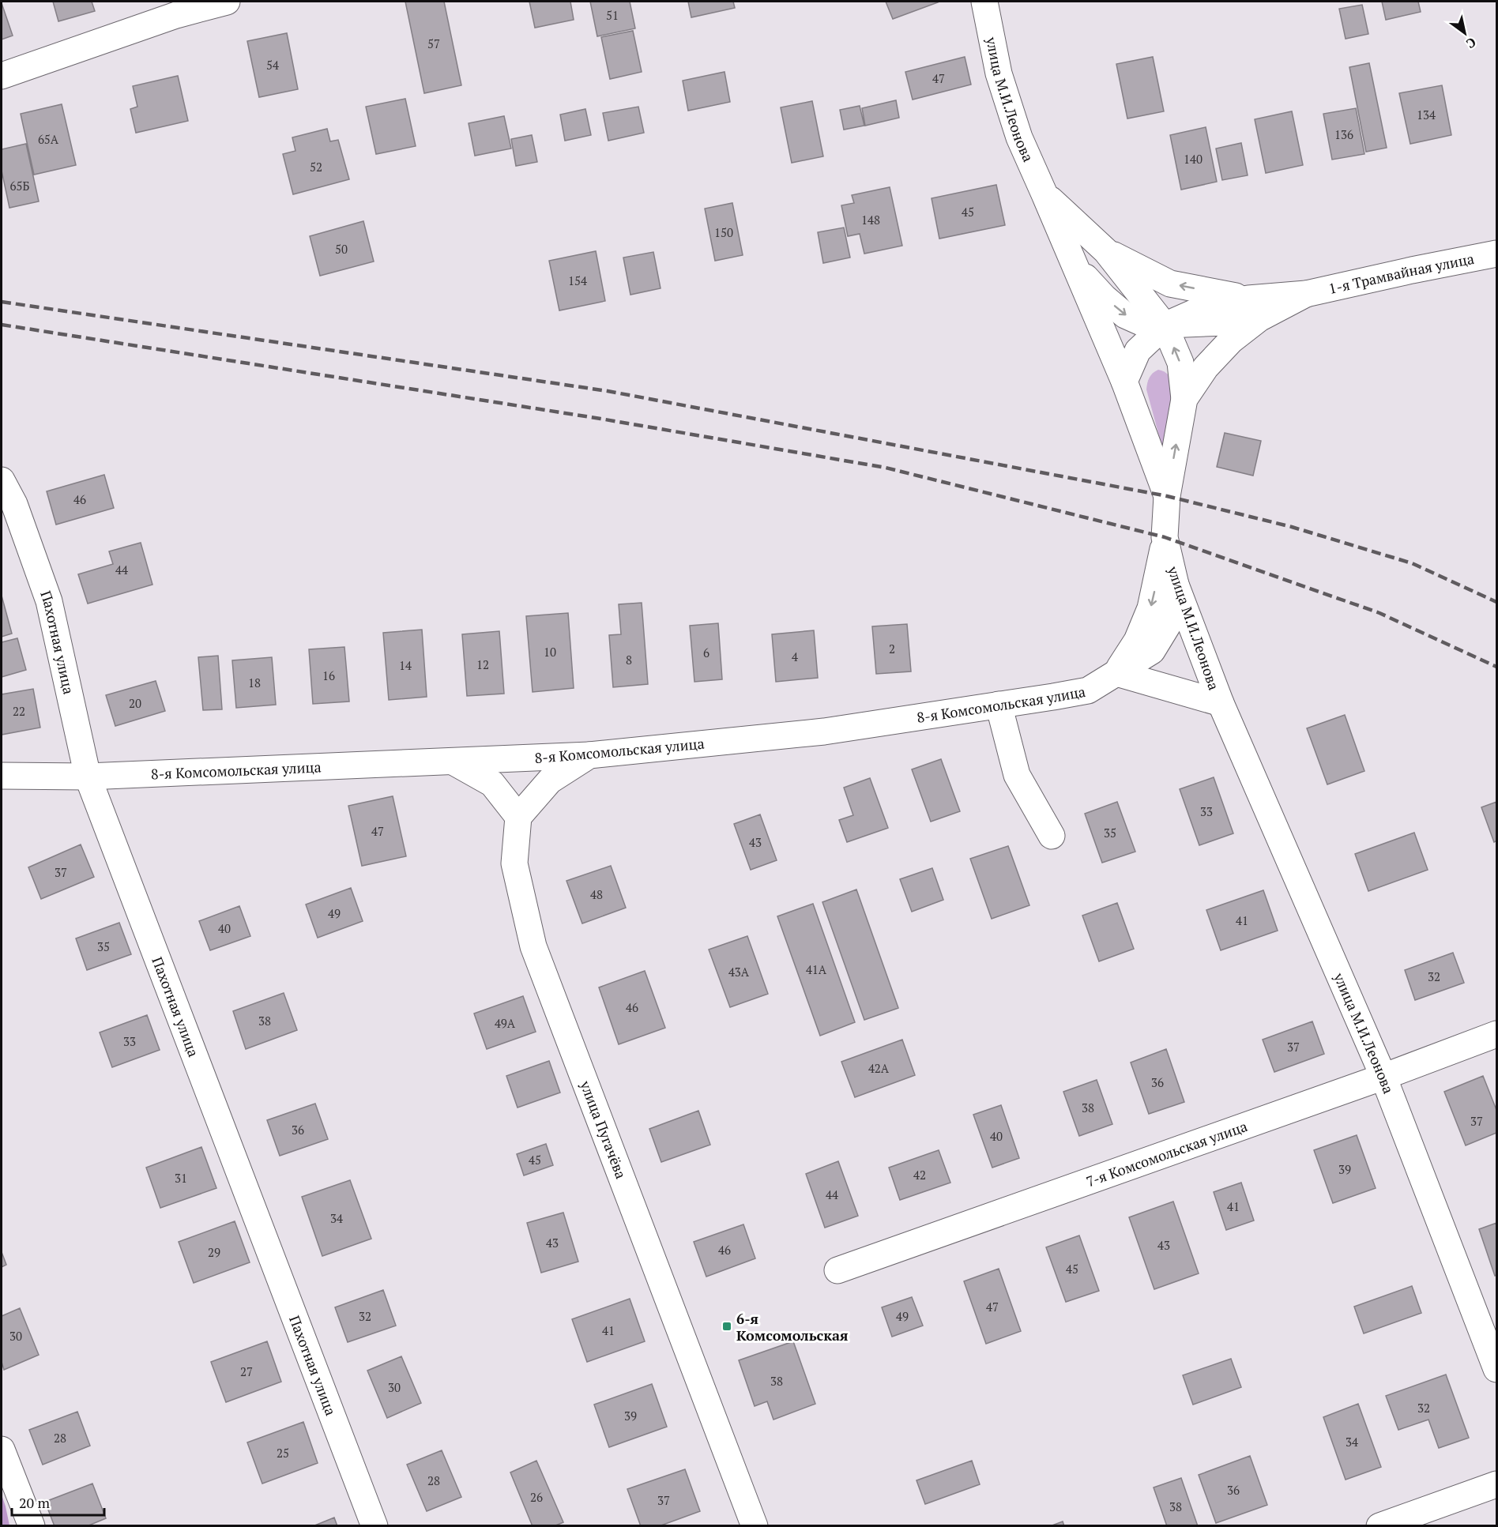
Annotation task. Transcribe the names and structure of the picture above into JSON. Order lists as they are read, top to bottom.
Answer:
{
  "streets": {
    "street": [
      "улица М.И.Леонова",
      "1-я Трамвайная улица",
      "Пахотная улица",
      "8-я Комсомольская улица",
      "улица Пугачёва",
      "7-я Комсомольская улица"
    ]
  },
  "crossings": [
    ["улица М.И.Леонова", "8-я Комсомольская улица"],
    ["улица М.И.Леонова", "7-я Комсомольская улица"],
    ["Пахотная улица", "8-я Комсомольская улица"]
  ],
  "places": {
    "transit": ["6-я Комсомольская"]
  },
  "house_numbers": [
    "51",
    "57",
    "54",
    "47",
    "134",
    "136",
    "65А",
    "140",
    "52",
    "65Б",
    "45",
    "148",
    "150",
    "50",
    "154",
    "46",
    "44",
    "2",
    "10",
    "6",
    "4",
    "8",
    "12",
    "14",
    "16",
    "18",
    "20",
    "22",
    "33",
    "47",
    "35",
    "43",
    "37",
    "48",
    "49",
    "41",
    "40",
    "35",
    "41А",
    "43А",
    "32",
    "46",
    "38",
    "49А",
    "33",
    "37",
    "42А",
    "36",
    "38",
    "37",
    "36",
    "40",
    "45",
    "39",
    "42",
    "31",
    "44",
    "41",
    "34",
    "43",
    "43",
    "46",
    "29",
    "45",
    "47",
    "32",
    "49",
    "41",
    "30",
    "27",
    "38",
    "30",
    "32",
    "39",
    "28",
    "34",
    "25",
    "28",
    "36",
    "26",
    "37",
    "38"
  ],
  "scale_bar": "20 m",
  "north": "bottom right"
}
